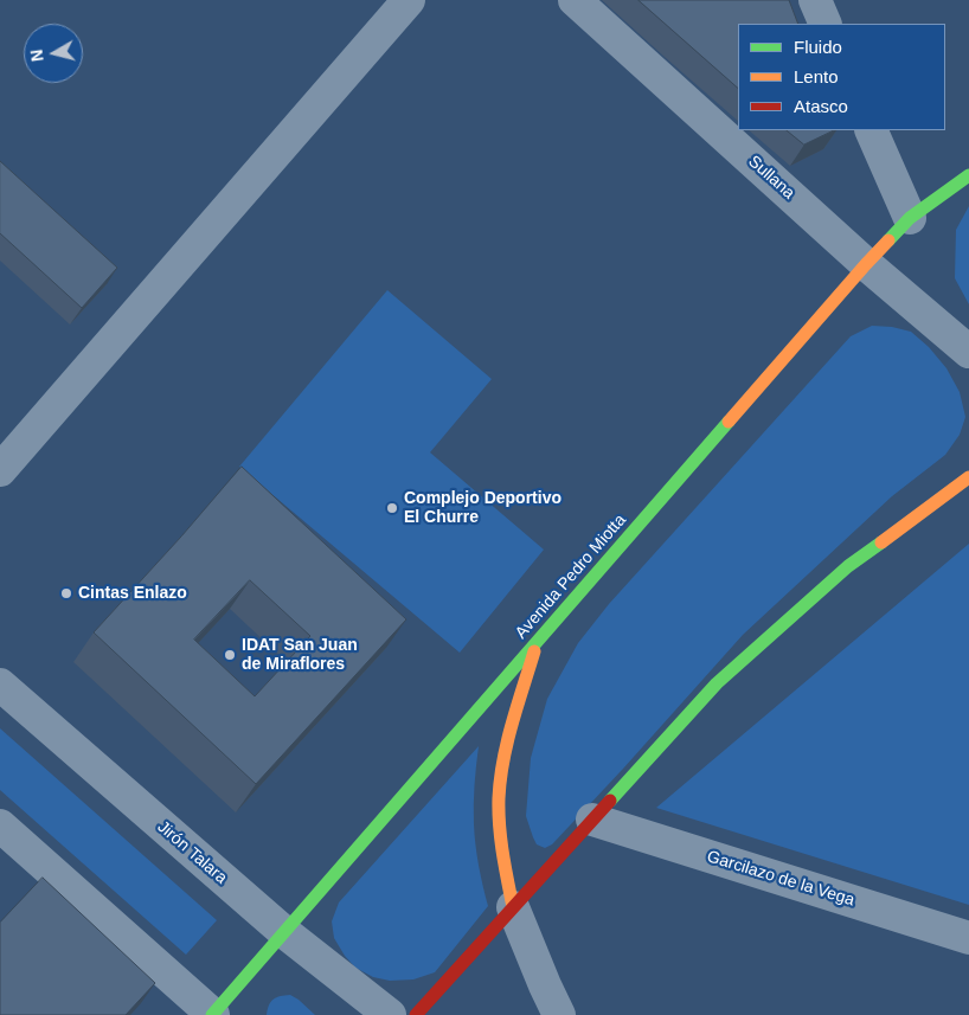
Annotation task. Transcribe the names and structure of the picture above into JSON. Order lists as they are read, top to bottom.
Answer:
{
  "streets": {
    "main road": ["Avenida Pedro Miotta"],
    "street": ["Sullana", "Jirón Talara", "Garcilazo de la Vega"]
  },
  "crossings": [
    ["Sullana", "Avenida Pedro Miotta"],
    ["Avenida Pedro Miotta", "Jirón Talara"]
  ],
  "places": ["Complejo Deportivo El Churre", "Cintas Enlazo", "IDAT San Juan de Miraflores"],
  "legend": ["Fluido", "Lento", "Atasco"],
  "north": "left"
}
